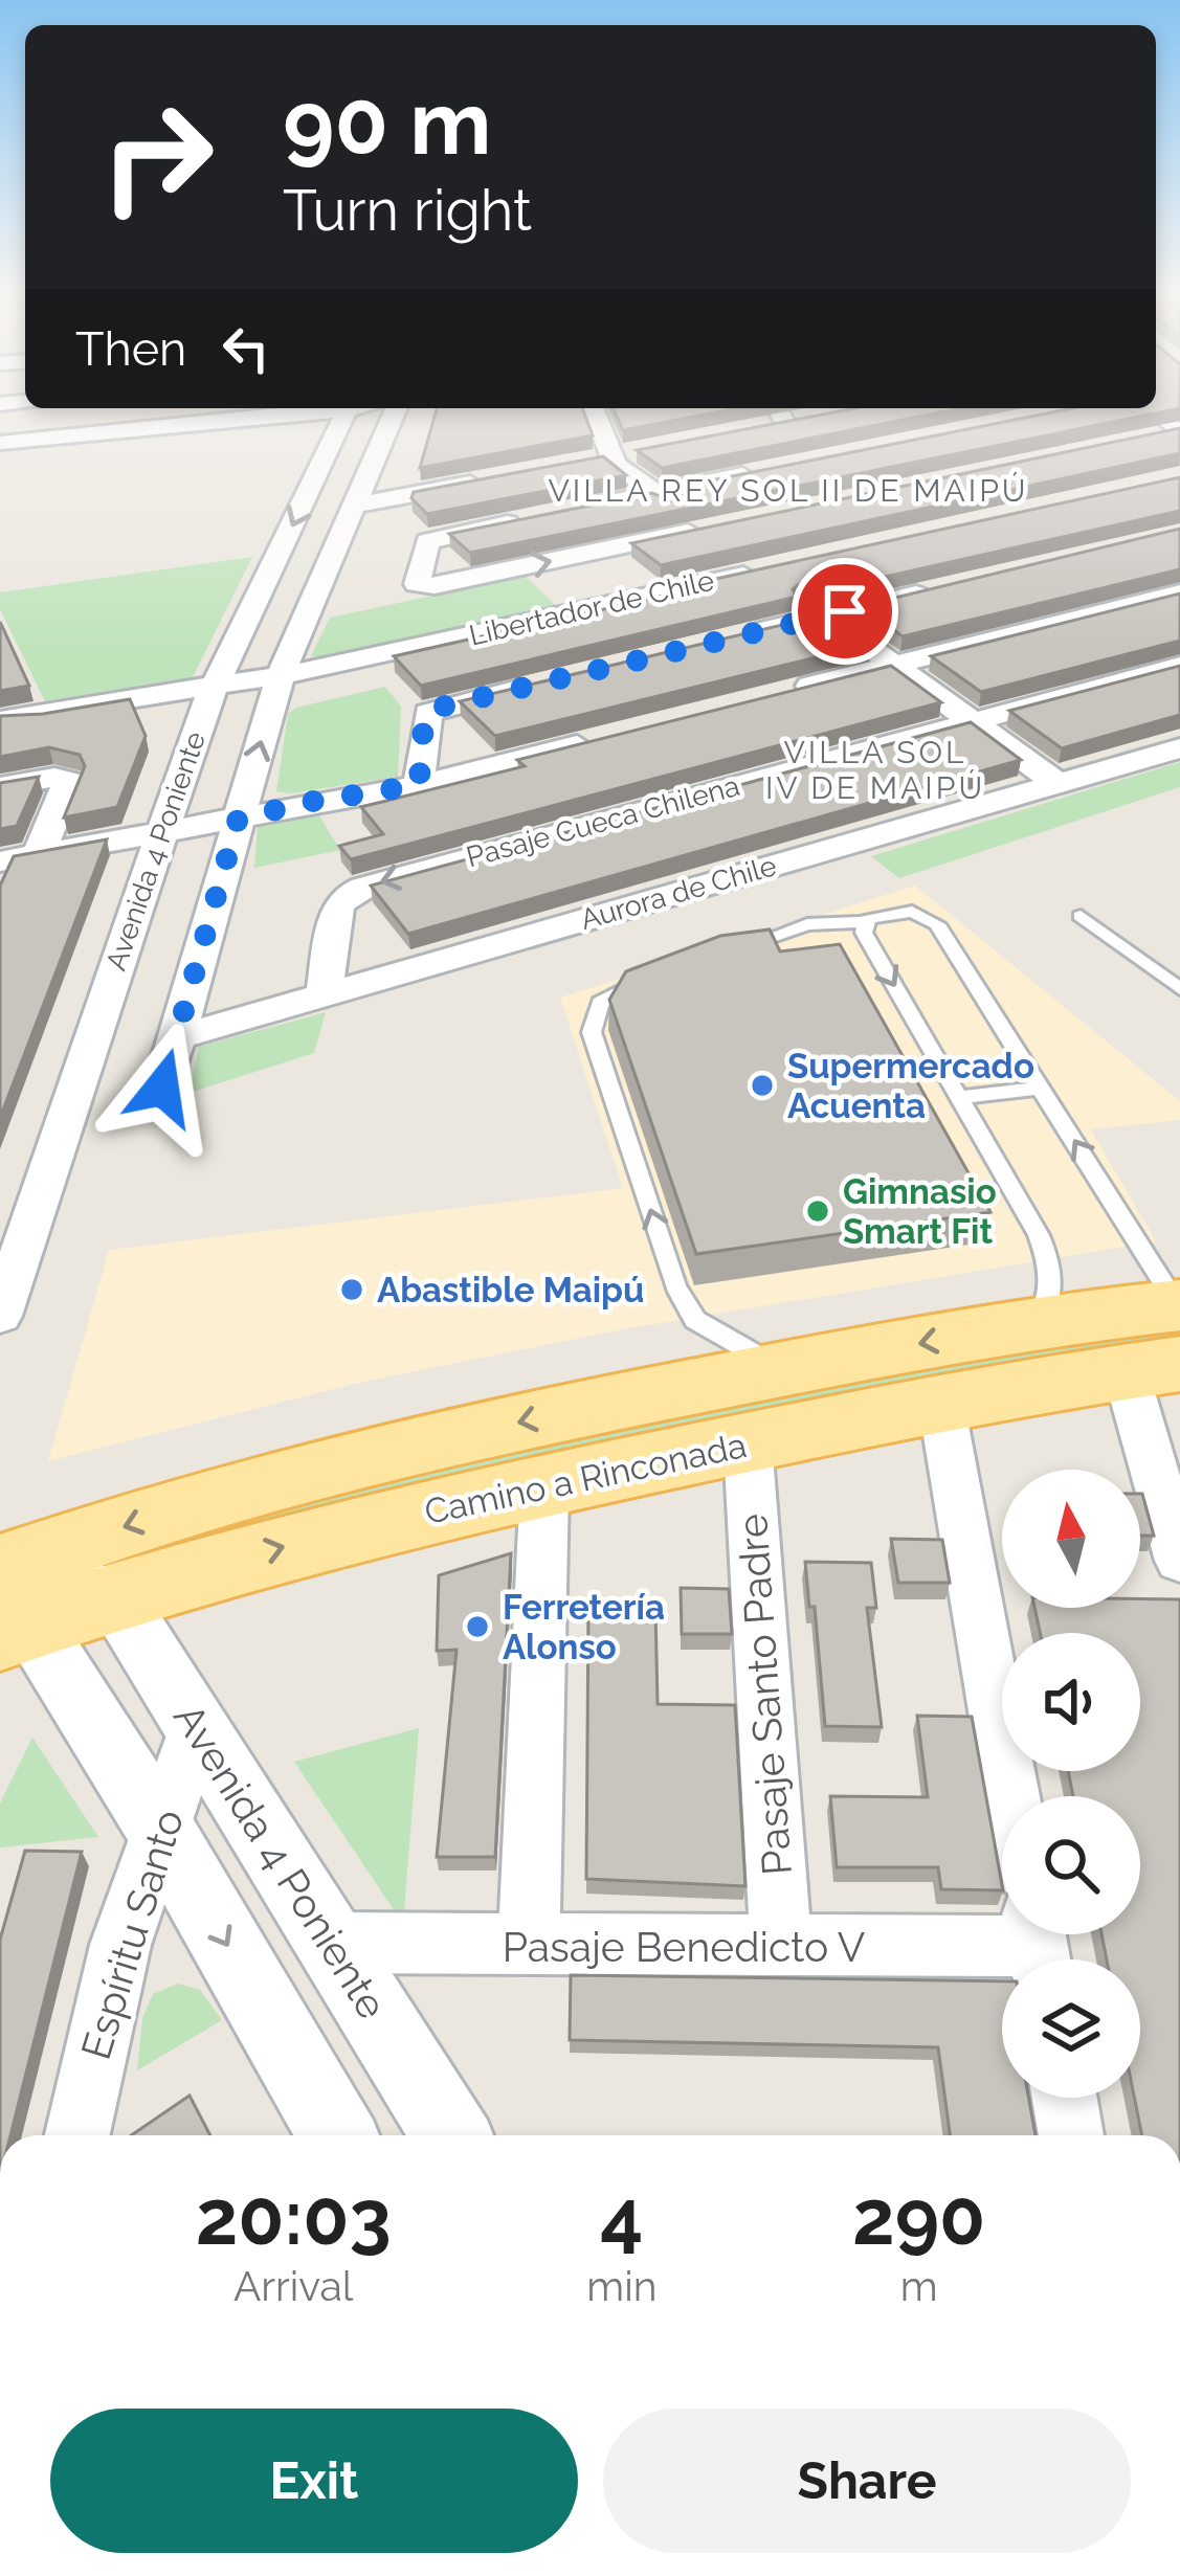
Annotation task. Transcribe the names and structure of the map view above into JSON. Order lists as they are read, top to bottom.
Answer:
{
  "streets": {
    "main road": ["Camino a Rinconada"],
    "street": [
      "Libertador de Chile",
      "Pasaje Cueca Chilena",
      "Avenida 4 Poniente",
      "Aurora de Chile",
      "Pasaje Santo Padre",
      "Espíritu Santo",
      "Pasaje Benedicto V"
    ]
  },
  "crossings": [
    ["Libertador de Chile", "Avenida 4 Poniente"],
    ["Pasaje Cueca Chilena", "Aurora de Chile"],
    ["Avenida 4 Poniente", "Aurora de Chile"],
    ["Avenida 4 Poniente", "Camino a Rinconada"],
    ["Avenida 4 Poniente", "Espíritu Santo"],
    ["Avenida 4 Poniente", "Pasaje Benedicto V"],
    ["Camino a Rinconada", "Pasaje Santo Padre"],
    ["Pasaje Santo Padre", "Pasaje Benedicto V"]
  ],
  "districts": ["VILLA REY SOL II DE MAIPÚ", "VILLA SOL IV DE MAIPÚ"],
  "places": [
    "Supermercado Acuenta",
    "Gimnasio Smart Fit",
    "Abastible Maipú",
    "Ferretería Alonso"
  ],
  "north": "top",
  "page": {
    "turn": ["90 m", "Turn right"],
    "then": "Then",
    "eta": [
      "20:03",
      "Arrival",
      "4",
      "min",
      "290",
      "m"
    ],
    "buttons": ["Exit", "Share"]
  }
}
